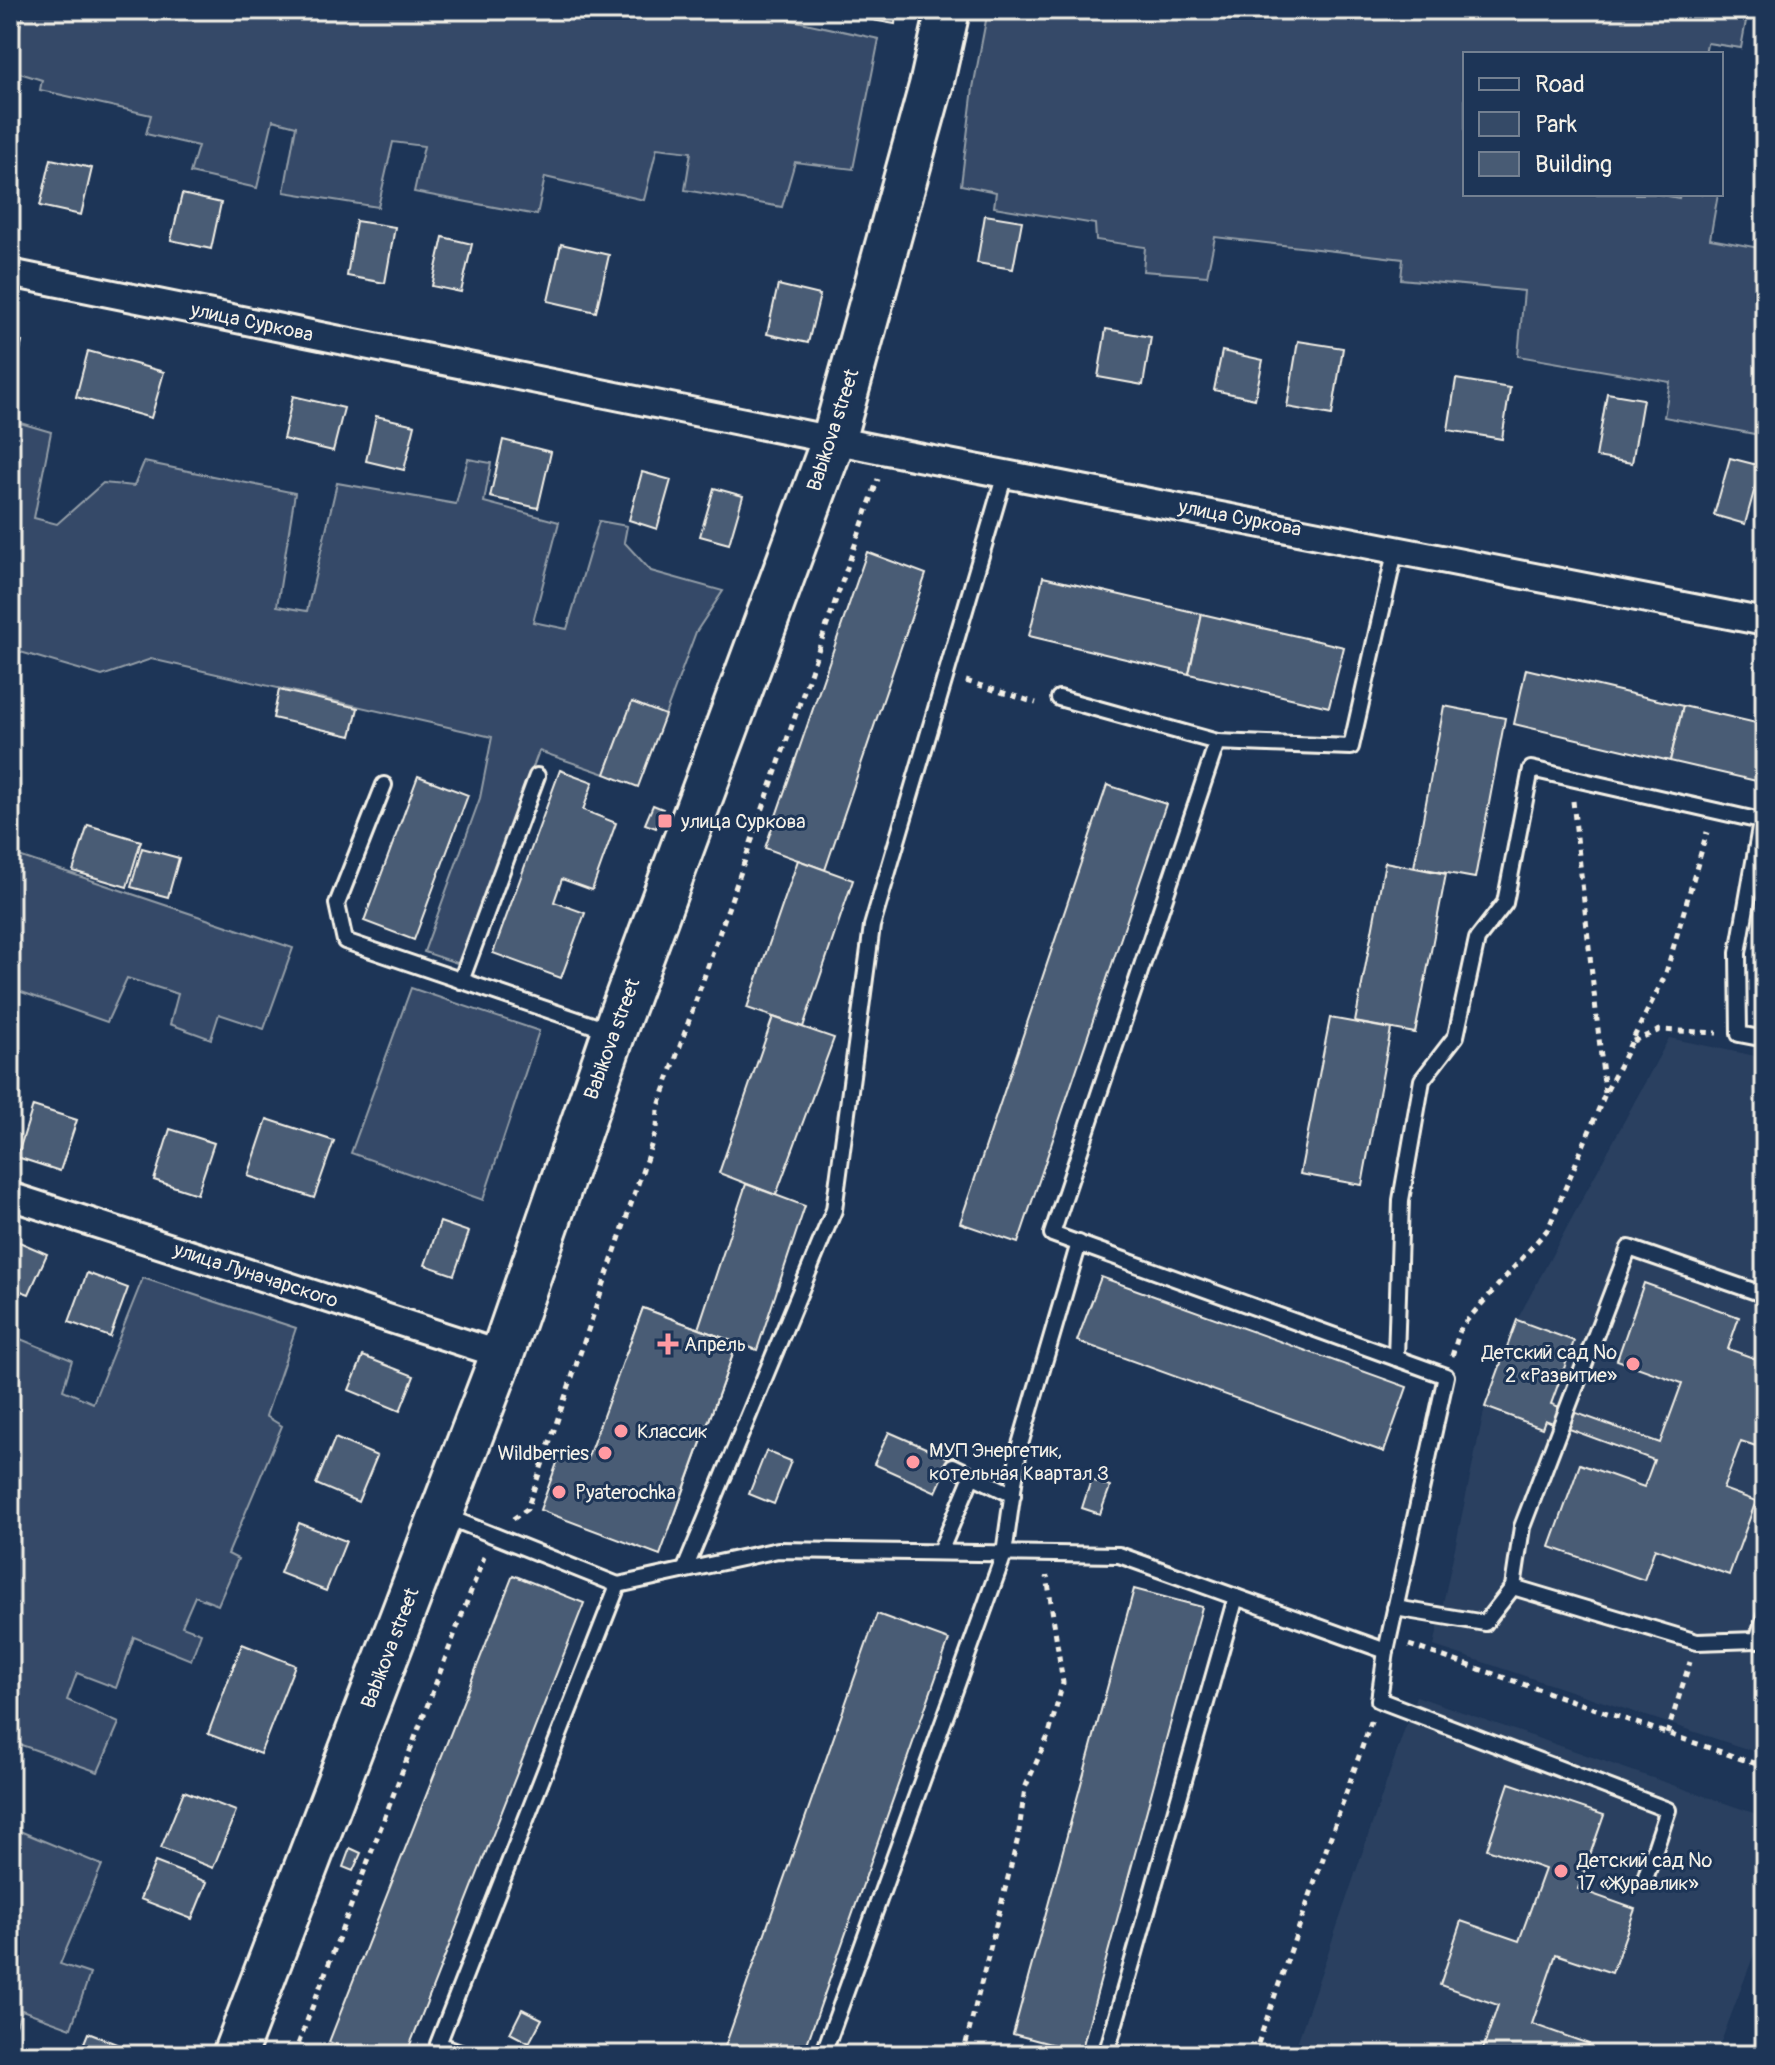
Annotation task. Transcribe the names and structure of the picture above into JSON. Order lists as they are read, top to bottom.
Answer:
{
  "streets": {
    "main road": ["Babikova street"],
    "street": ["улица Суркова", "улица Луначарского"]
  },
  "crossings": [
    ["улица Суркова", "Babikova street"],
    ["Babikova street", "улица Луначарского"]
  ],
  "places": {
    "transit": ["улица Суркова"],
    "health": ["Апрель"],
    "other": [
      "Детский сад № 2 «Развитие»",
      "Классик",
      "Wildberries",
      "МУП Энергетик, котельная Квартал З",
      "Pyaterochka",
      "Детский сад № 17 «Журавлик»"
    ]
  },
  "legend": ["Road", "Park", "Building"]
}
